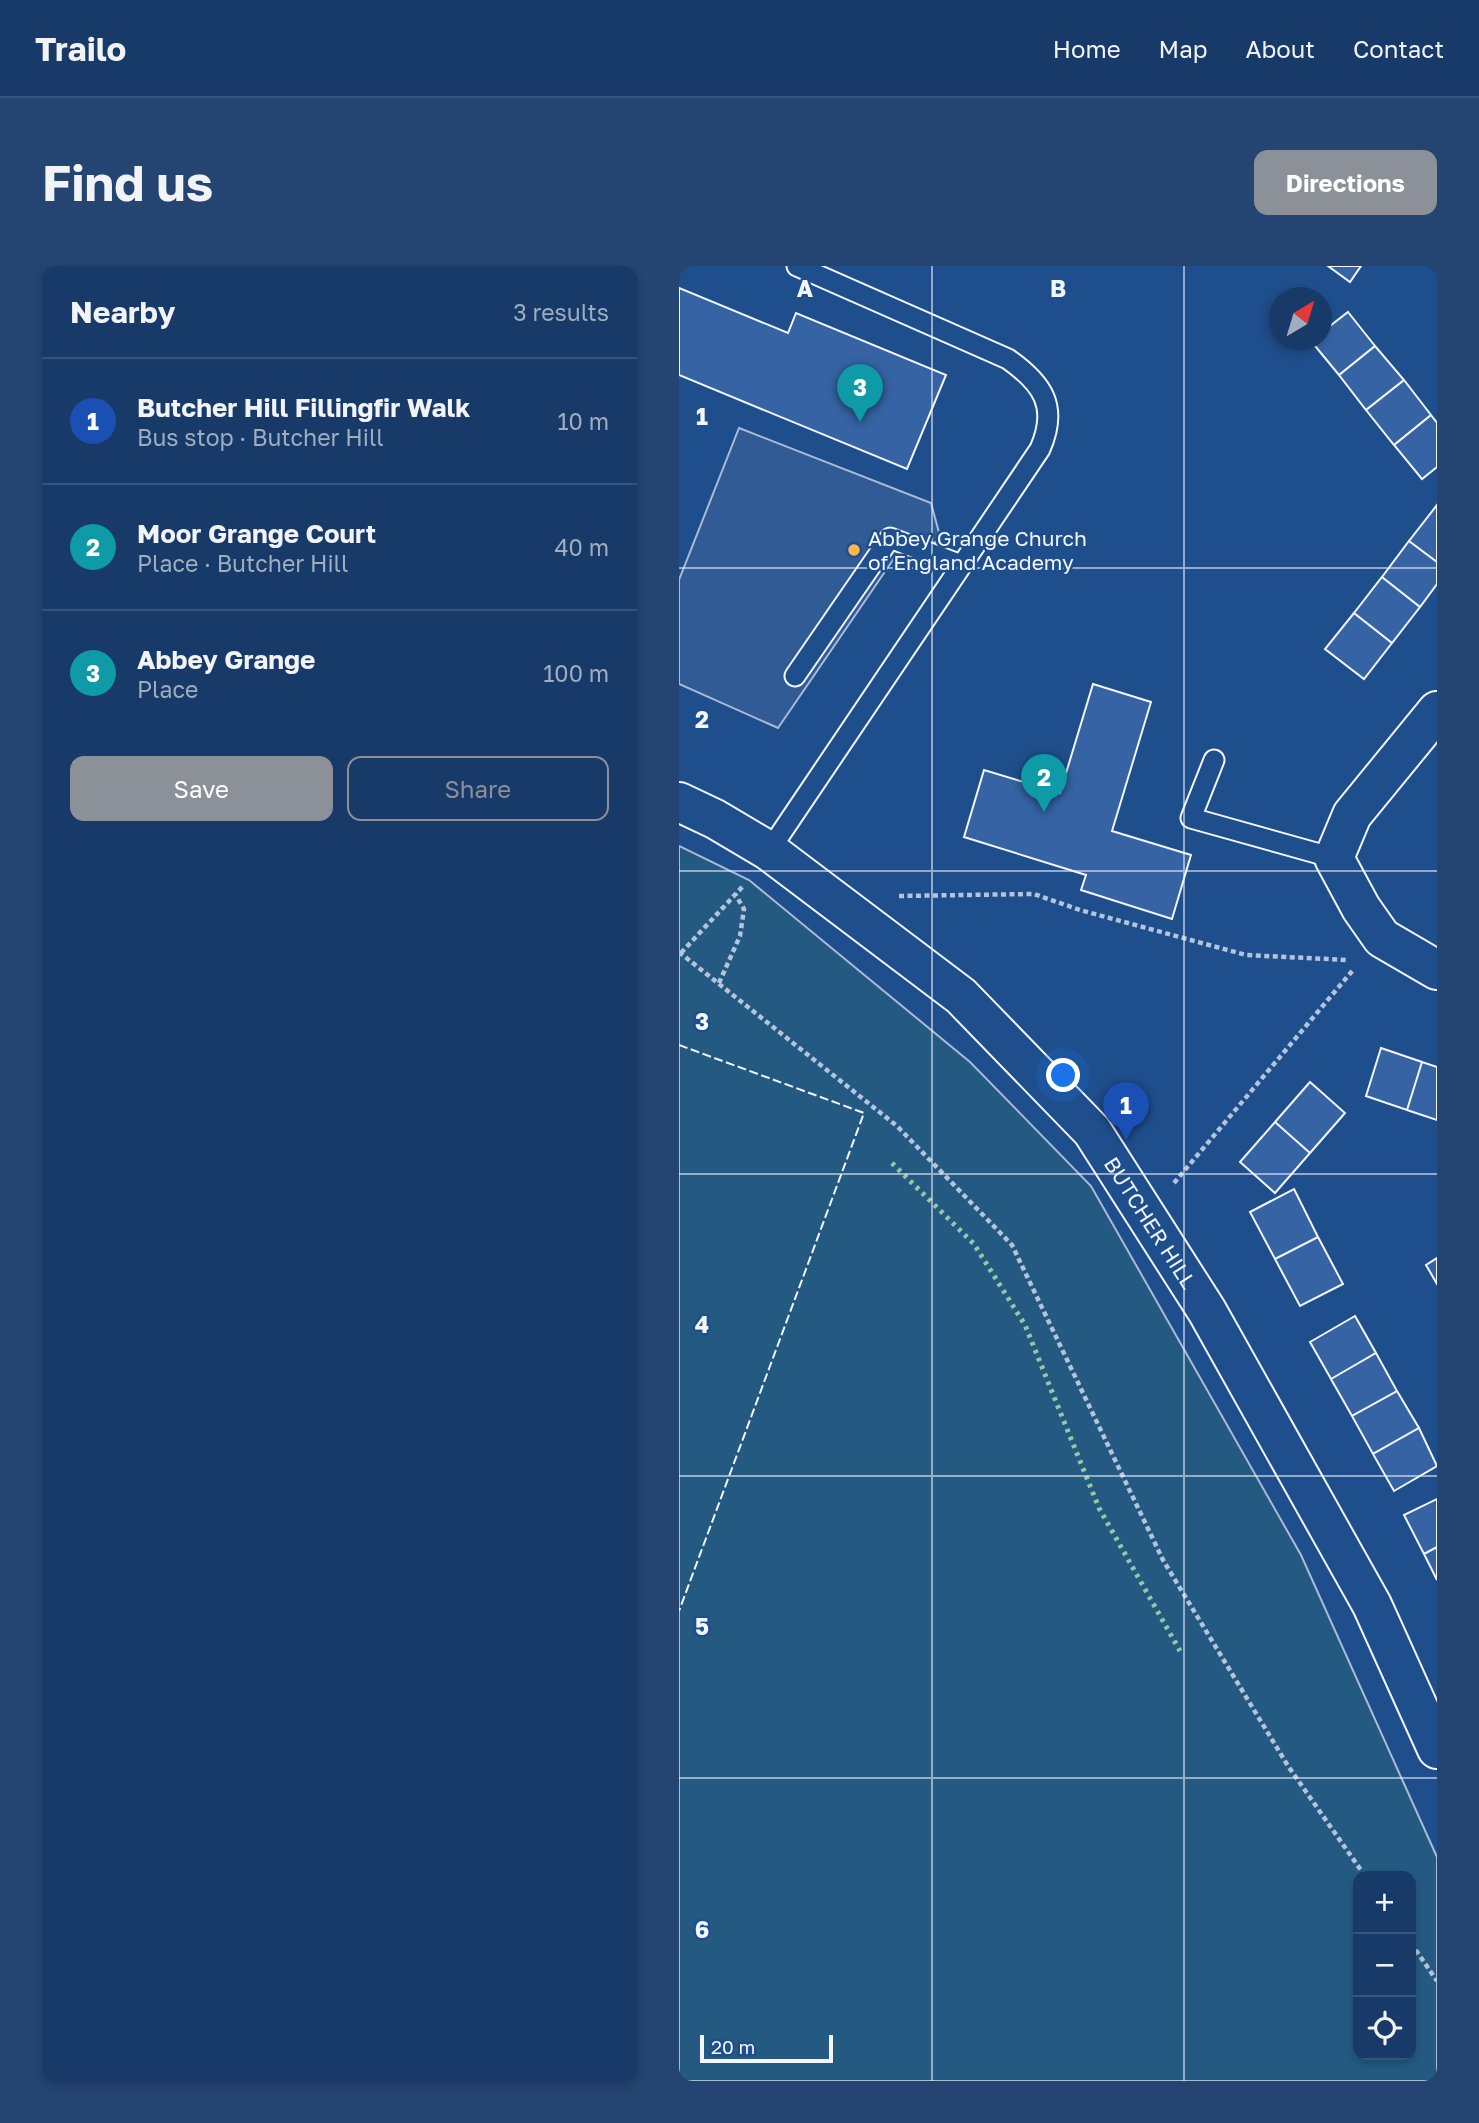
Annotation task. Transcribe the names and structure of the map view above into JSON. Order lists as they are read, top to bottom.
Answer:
{
  "streets": {
    "street": ["BUTCHER HILL"]
  },
  "places": ["Abbey Grange Church of England Academy"],
  "scale_bar": "20 m",
  "north": "top right",
  "page": {
    "header": "Trailo",
    "nav": [
      "Home",
      "Map",
      "About",
      "Contact"
    ],
    "buttons": [
      "Directions",
      ["Save", "Share"]
    ],
    "title": "Find us",
    "heading": ["Nearby", "3 results"],
    "list": [
      {
        "mark": "1",
        "name": "Butcher Hill Fillingfir Walk",
        "note": "Bus stop · Butcher Hill",
        "value": "10 m"
      },
      {
        "mark": "2",
        "name": "Moor Grange Court",
        "note": "Place · Butcher Hill",
        "value": "40 m"
      },
      {
        "mark": "3",
        "name": "Abbey Grange",
        "note": "Place",
        "value": "100 m"
      }
    ],
    "pins": ["3", "2", "1"],
    "map_buttons": ["+", "−"],
    "scale": "20 m"
  },
  "grid": {
    "columns": ["A", "B"],
    "rows": [
      "1",
      "2",
      "3",
      "4",
      "5",
      "6"
    ]
  }
}
